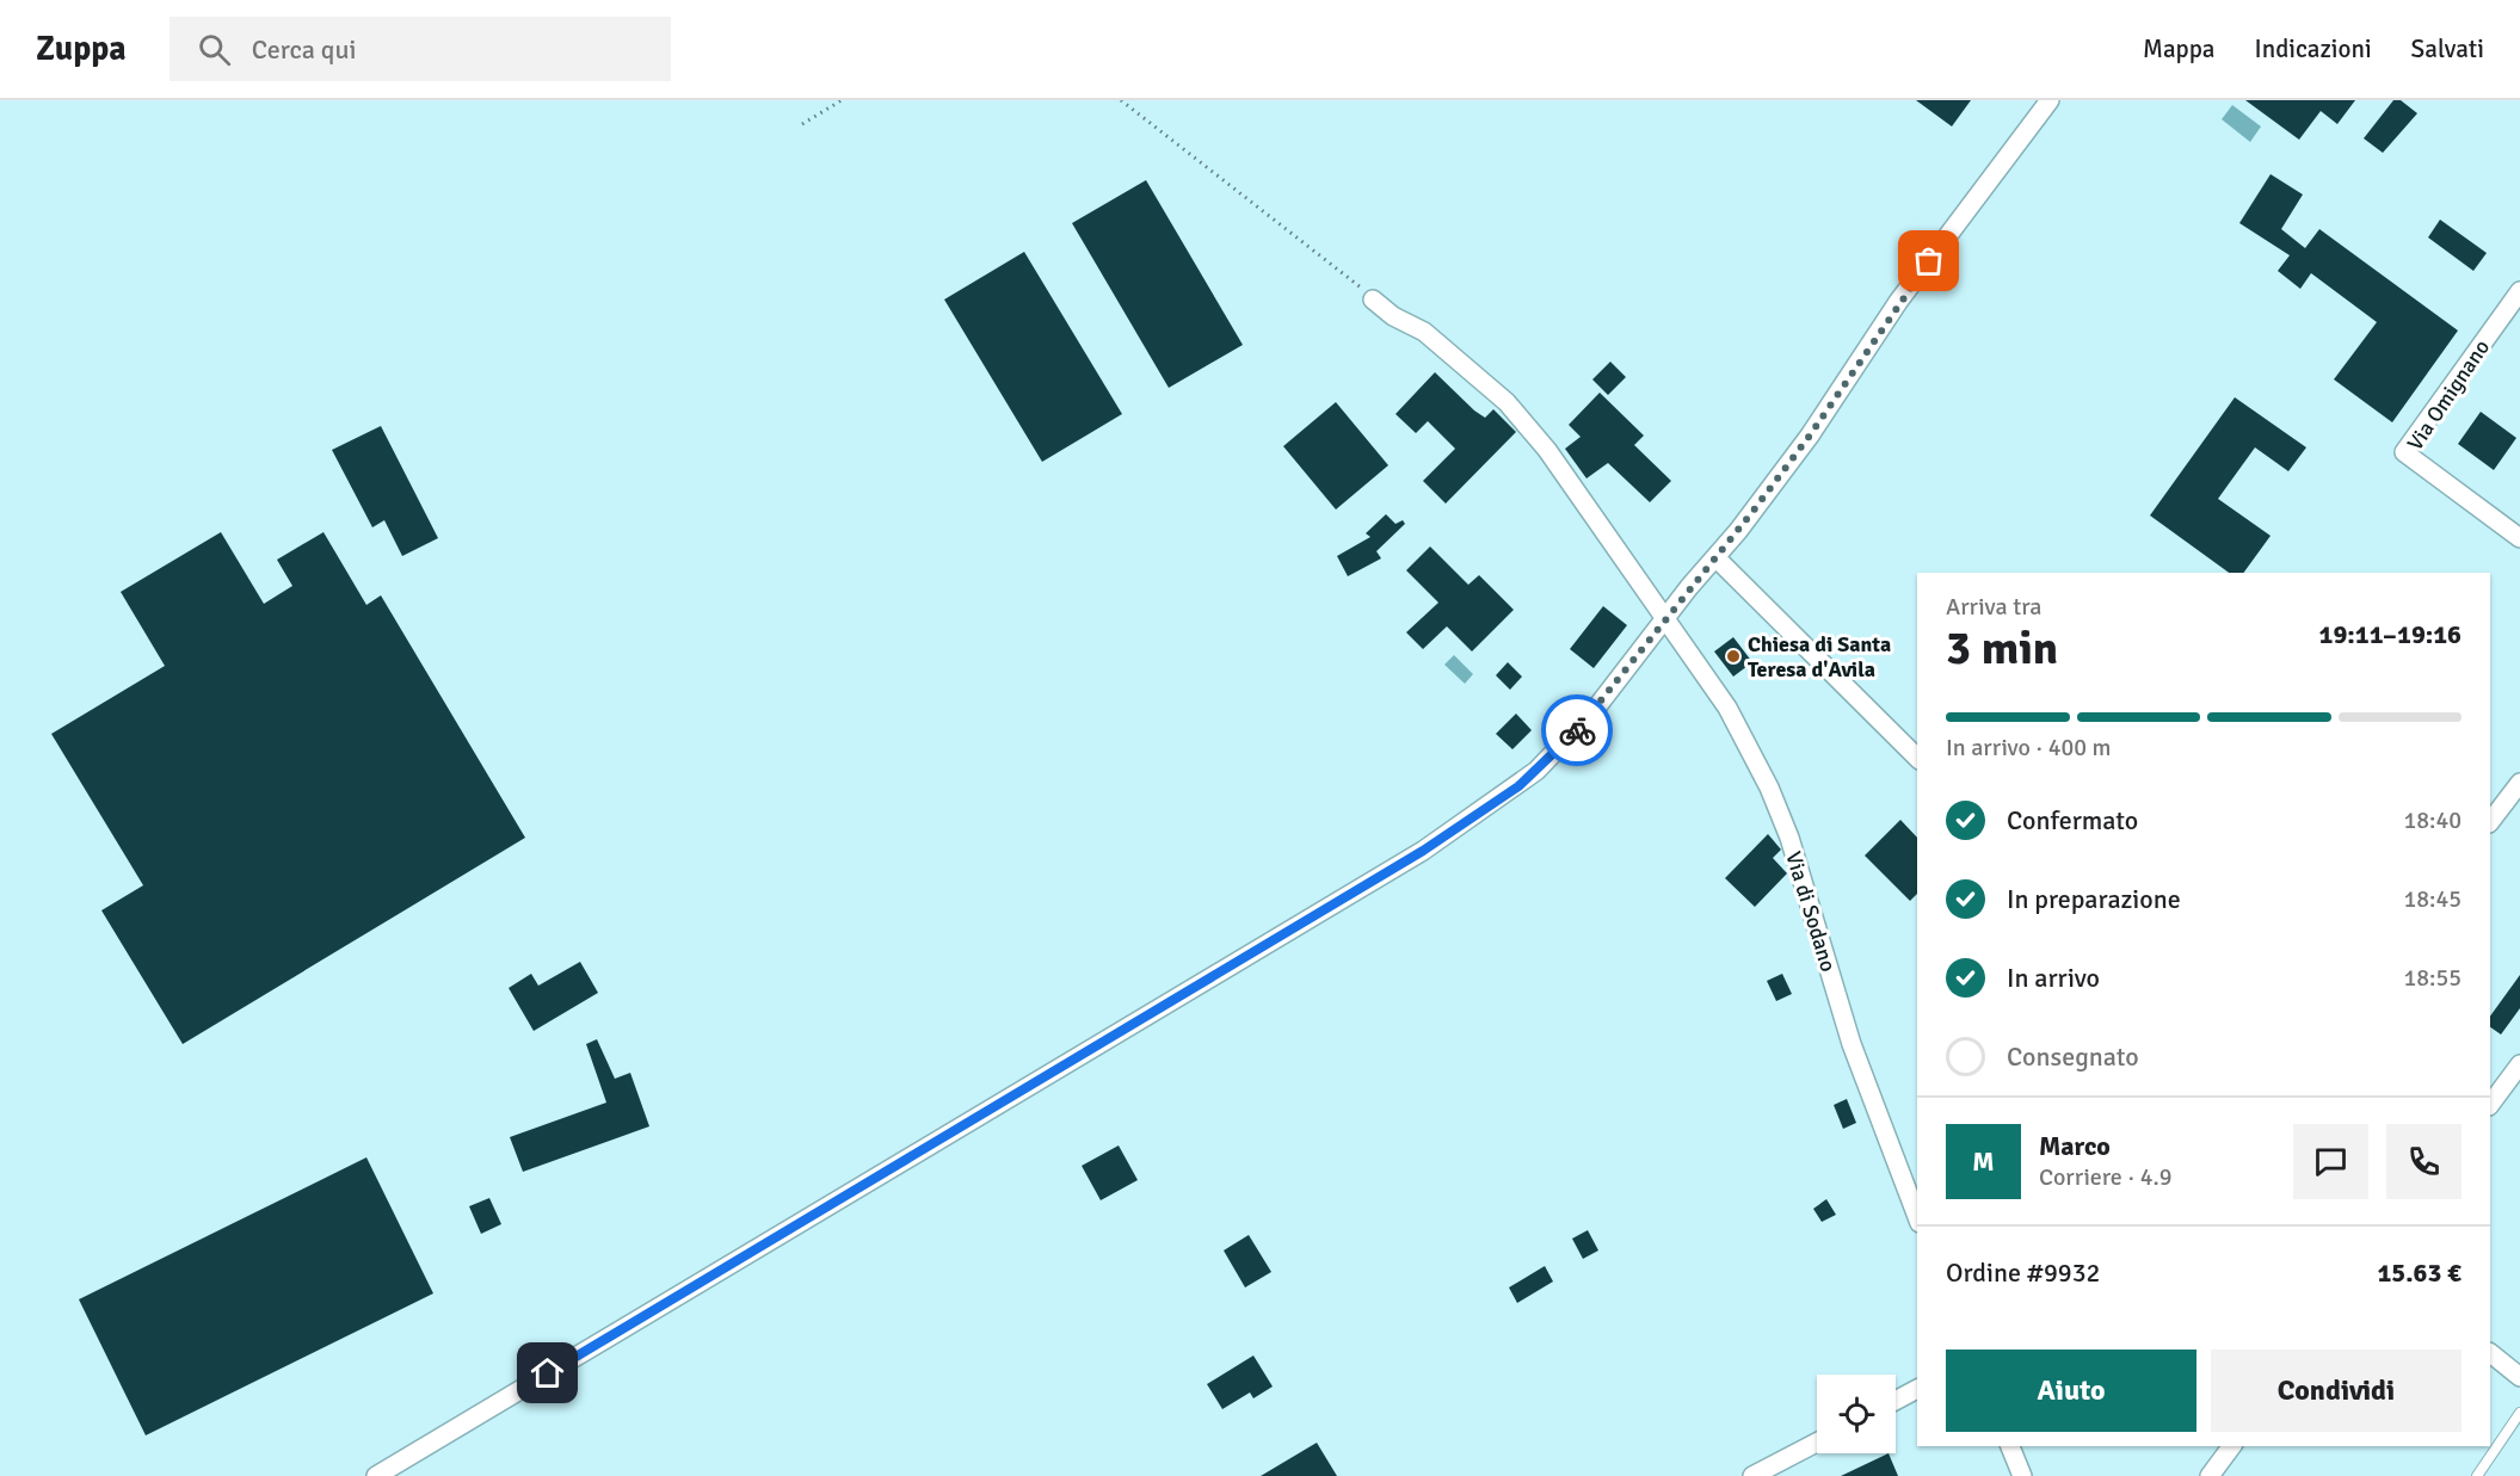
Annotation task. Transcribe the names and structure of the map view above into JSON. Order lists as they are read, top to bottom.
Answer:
{
  "streets": {
    "street": ["Via Omignano", "Via di Sodano"]
  },
  "places": ["Chiesa di Santa Teresa d'Avila"],
  "page": {
    "header": "Zuppa",
    "search": "Cerca qui",
    "nav": ["Mappa", "Indicazioni", "Salvati"],
    "heading": ["3 min", "Arriva tra", "19:11–19:16"],
    "panel": [
      "Marco",
      "Corriere · 4.9",
      "Ordine #9932",
      "15.63 €"
    ],
    "bar": "In arrivo · 400 m",
    "list": [
      ["Confermato", "18:40"],
      ["In preparazione", "18:45"],
      ["In arrivo", "18:55"],
      "Consegnato"
    ],
    "round": "M",
    "buttons": ["Aiuto", "Condividi"]
  }
}
